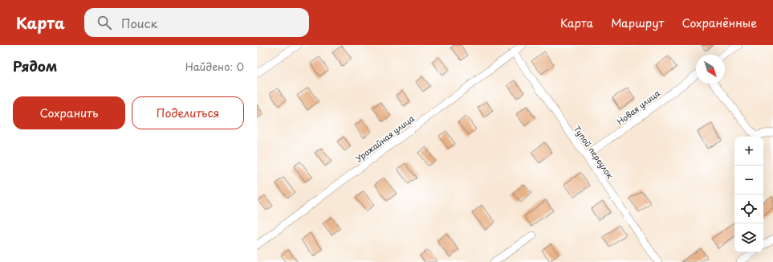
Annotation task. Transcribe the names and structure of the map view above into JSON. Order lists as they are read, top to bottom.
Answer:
{
  "streets": {
    "street": ["Новая улица", "Урожайная улица", "Тупой переулок"]
  },
  "crossings": [
    ["Новая улица", "Тупой переулок"],
    ["Урожайная улица", "Тупой переулок"]
  ],
  "north": "bottom right",
  "page": {
    "header": "Карта",
    "search": "Поиск",
    "nav": ["Карта", "Маршрут", "Сохранённые"],
    "heading": ["Рядом", "Найдено: 0"],
    "buttons": ["Сохранить", "Поделиться"],
    "map_buttons": ["+", "−"]
  }
}
